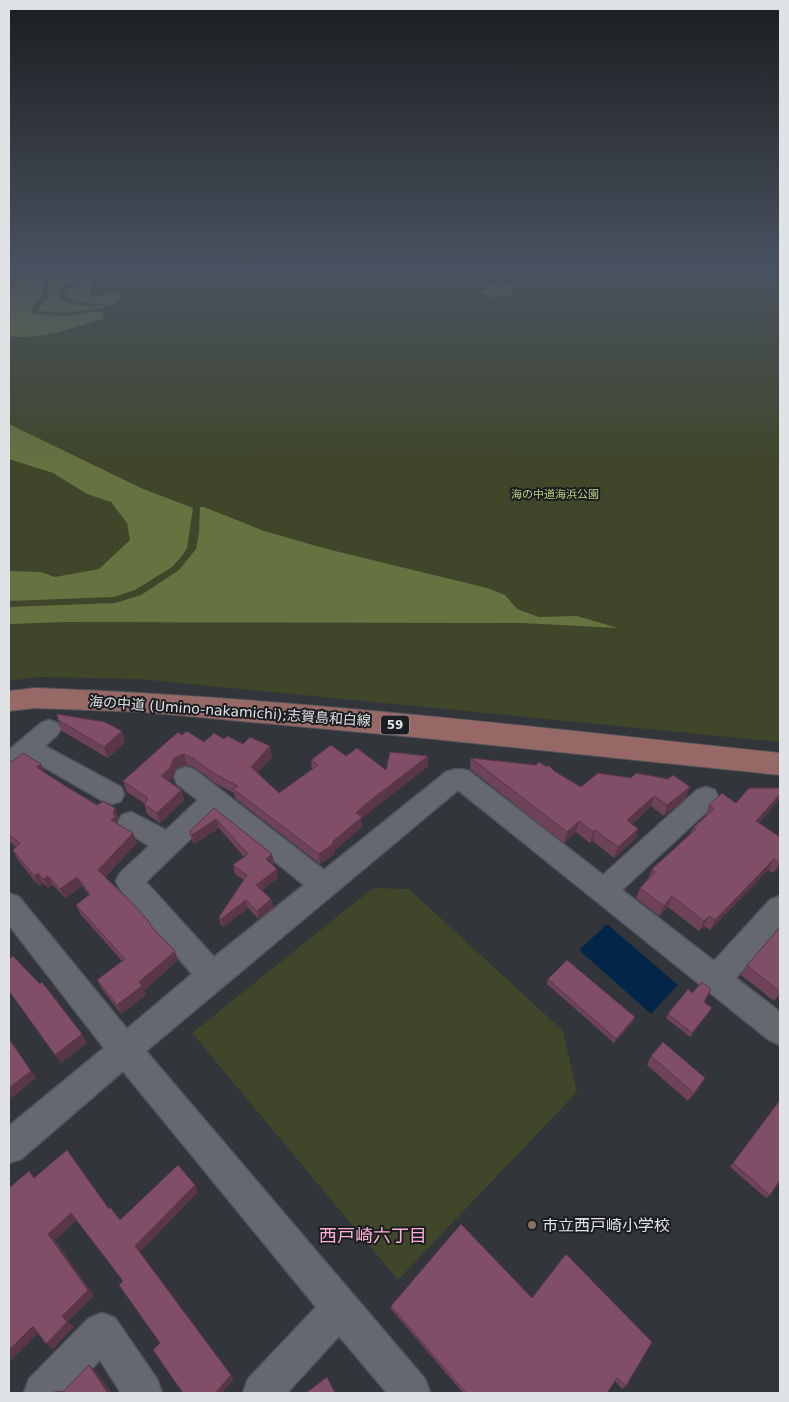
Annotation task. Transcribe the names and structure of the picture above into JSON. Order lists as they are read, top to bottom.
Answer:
{
  "streets": {
    "main road": ["海の中道 (Umino-nakamichi);志賀島和白線", "59"]
  },
  "districts": ["西戸崎六丁目"],
  "parks": ["海の中道海浜公園"],
  "places": ["市立西戸崎小学校"]
}
